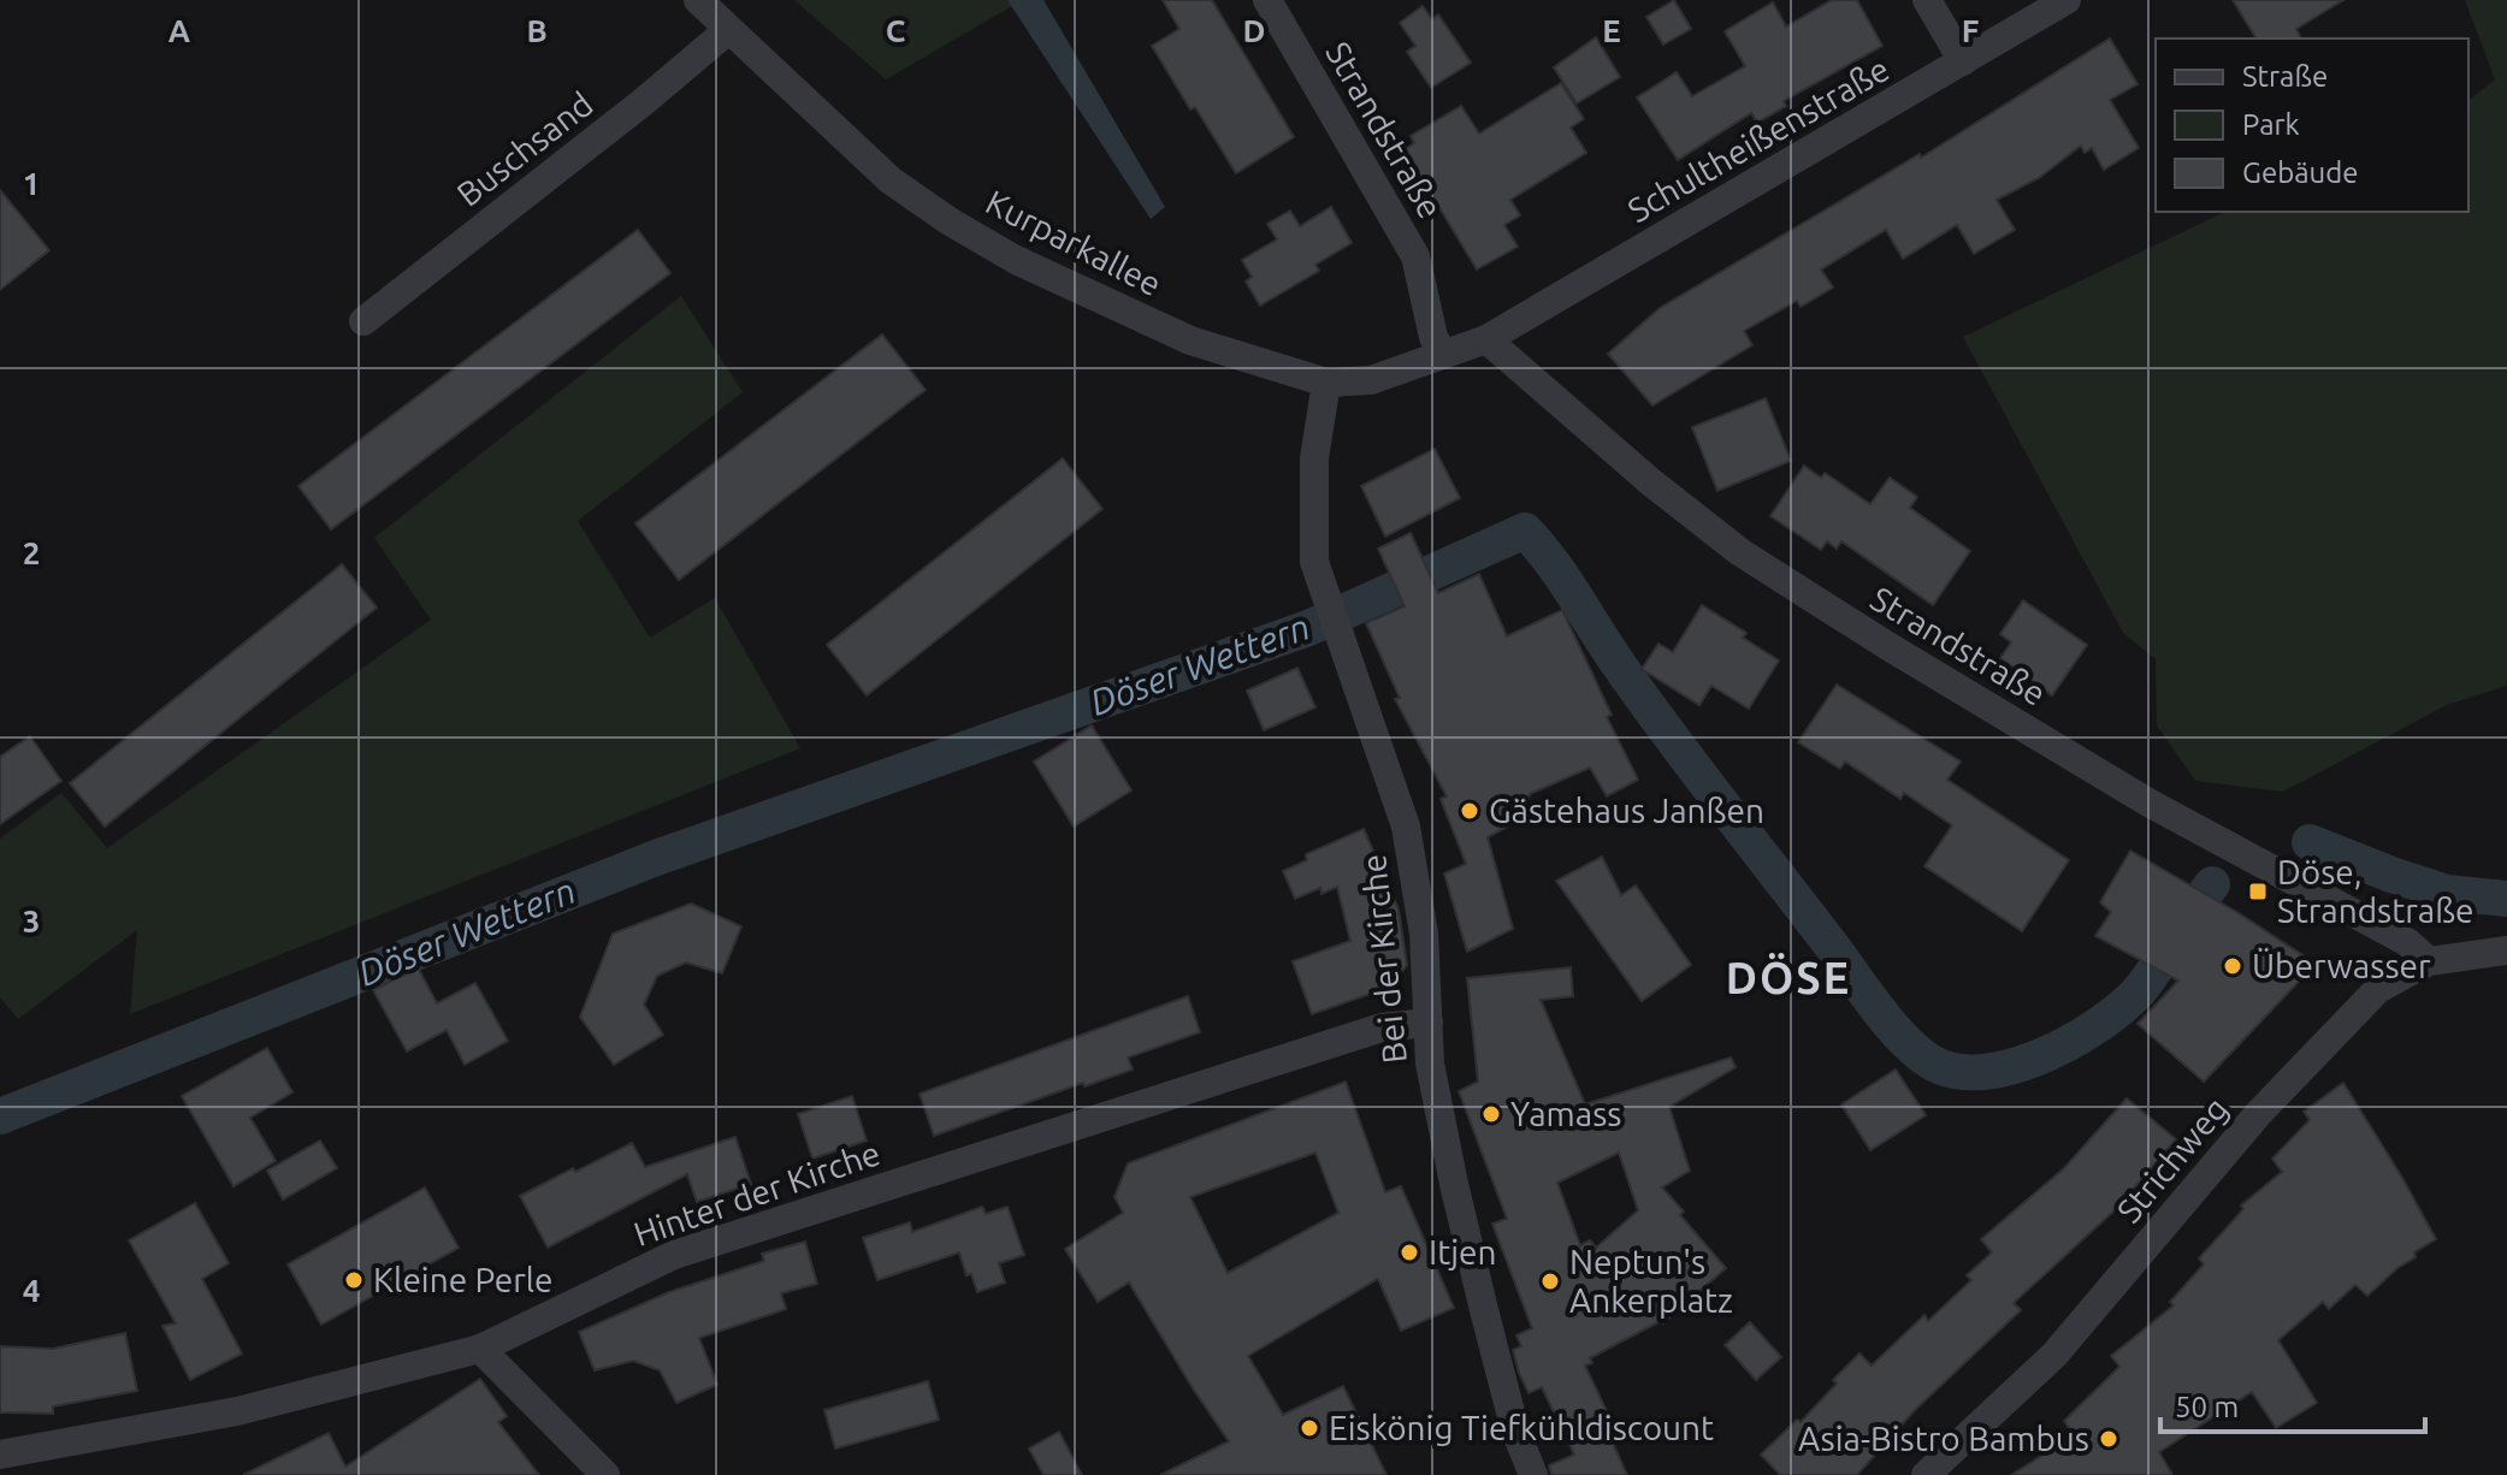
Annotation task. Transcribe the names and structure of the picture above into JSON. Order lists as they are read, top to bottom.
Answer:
{
  "streets": {
    "street": [
      "Strandstraße",
      "Schultheißenstraße",
      "Buschsand",
      "Kurparkallee",
      "Bei der Kirche",
      "Strichweg",
      "Hinter der Kirche"
    ]
  },
  "crossings": [
    ["Strandstraße", "Schultheißenstraße"],
    ["Strandstraße", "Kurparkallee"],
    ["Strandstraße", "Strichweg"],
    ["Schultheißenstraße", "Kurparkallee"],
    ["Buschsand", "Kurparkallee"],
    ["Kurparkallee", "Bei der Kirche"],
    ["Bei der Kirche", "Hinter der Kirche"]
  ],
  "districts": ["DÖSE"],
  "water": ["Döser Wettern"],
  "places": {
    "other": [
      "Gästehaus Janßen",
      "Überwasser",
      "Yamass",
      "Itjen",
      "Kleine Perle",
      "Neptun's Ankerplatz",
      "Eiskönig Tiefkühldiscount",
      "Asia-Bistro Bambus"
    ],
    "transit": ["Döse, Strandstraße"]
  },
  "legend": ["Straße", "Park", "Gebäude"],
  "scale_bar": "50 m",
  "grid": {
    "columns": [
      "A",
      "B",
      "C",
      "D",
      "E",
      "F"
    ],
    "rows": [
      "1",
      "2",
      "3",
      "4"
    ]
  }
}
